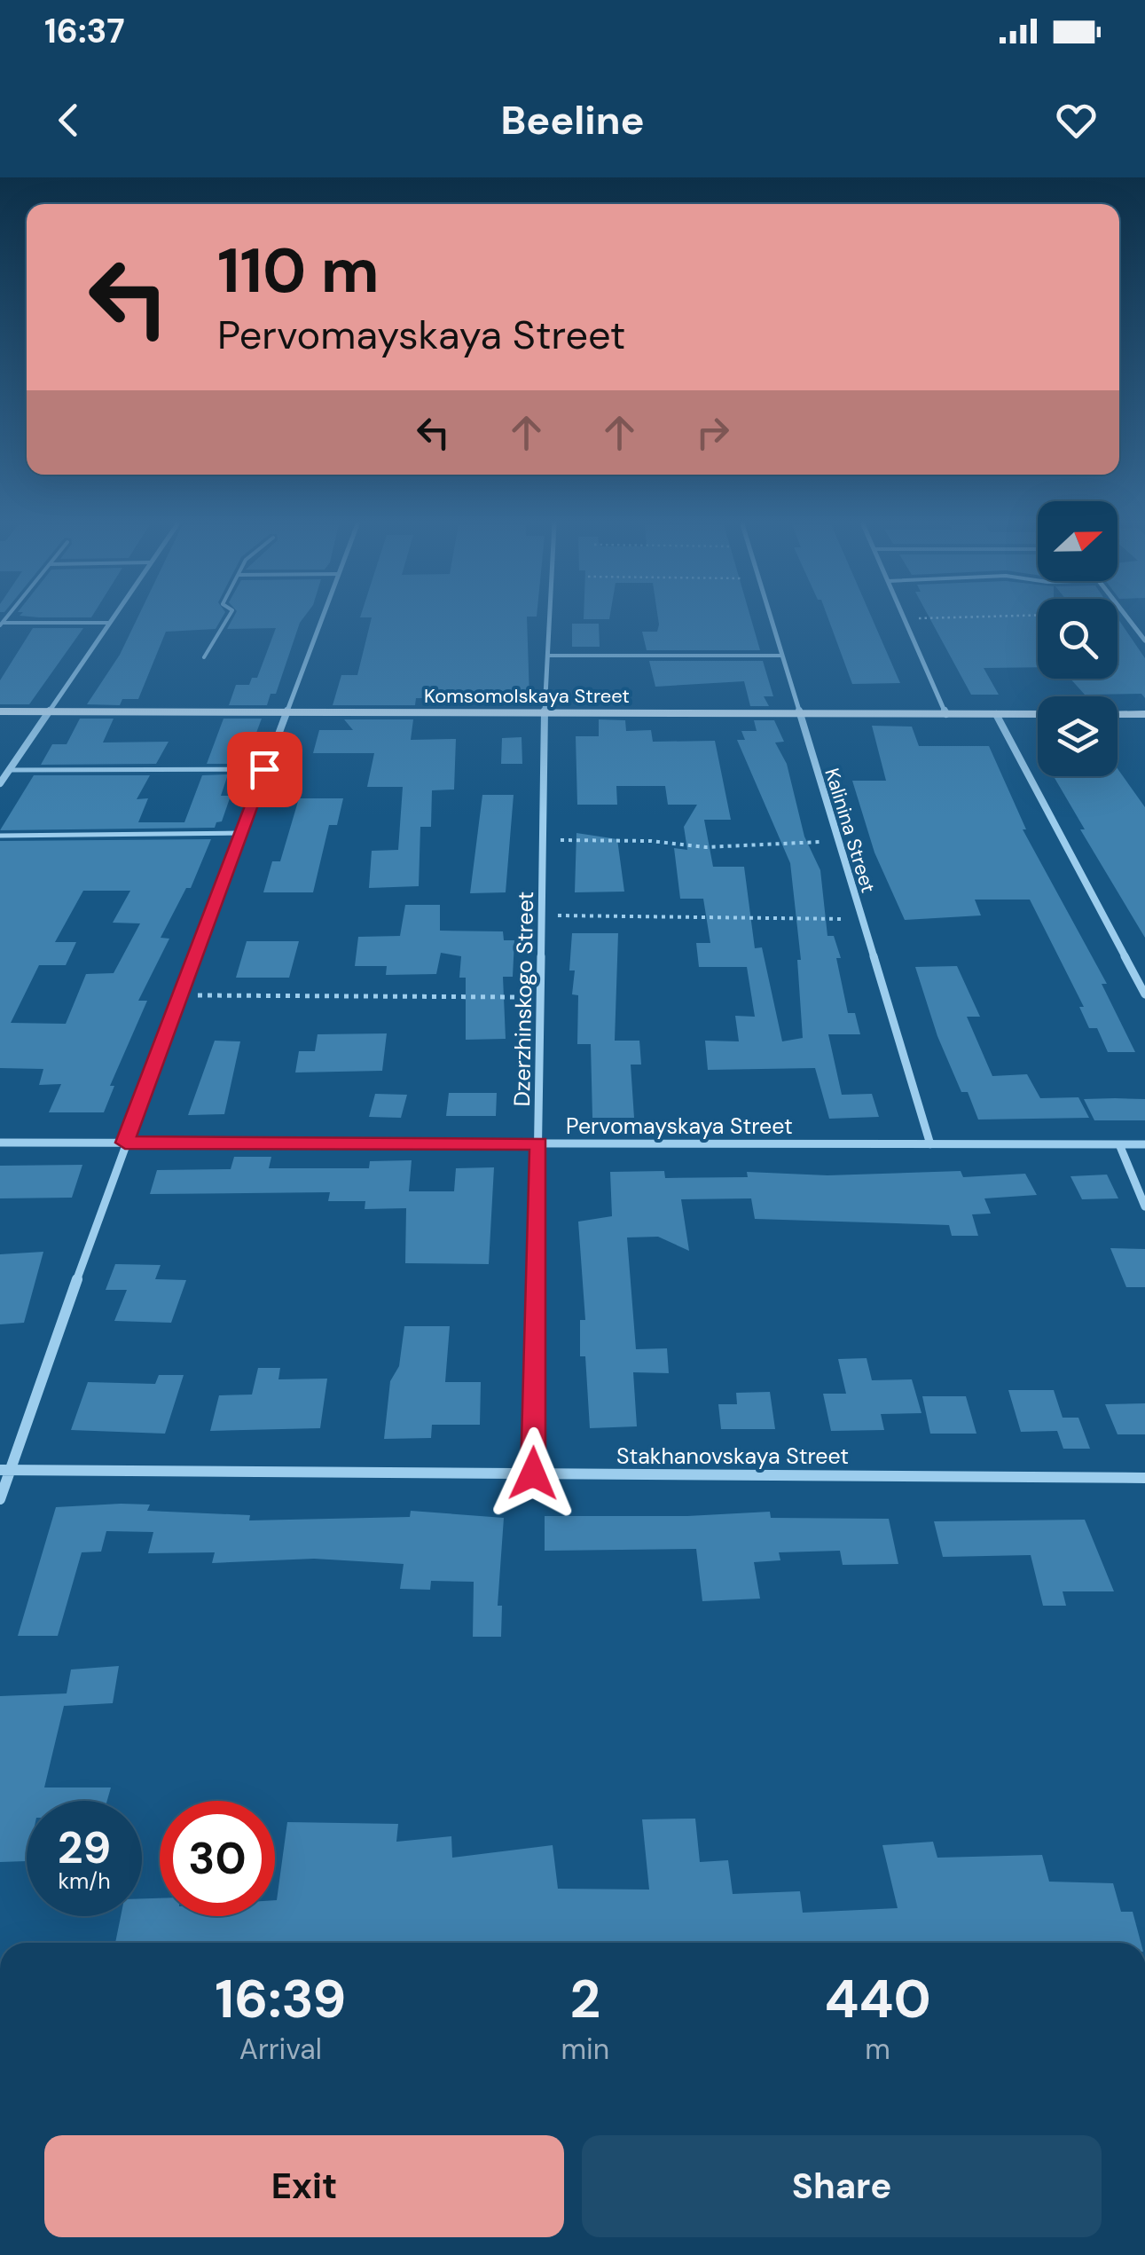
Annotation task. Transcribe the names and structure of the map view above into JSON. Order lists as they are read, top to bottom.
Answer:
{
  "streets": {
    "main road": ["Komsomolskaya Street"],
    "street": [
      "Kalinina Street",
      "Dzerzhinskogo Street",
      "Pervomayskaya Street",
      "Stakhanovskaya Street"
    ]
  },
  "crossings": [
    ["Komsomolskaya Street", "Kalinina Street"],
    ["Komsomolskaya Street", "Dzerzhinskogo Street"],
    ["Kalinina Street", "Pervomayskaya Street"],
    ["Dzerzhinskogo Street", "Pervomayskaya Street"],
    ["Dzerzhinskogo Street", "Stakhanovskaya Street"]
  ],
  "north": "right",
  "page": {
    "status": "16:37",
    "header": "Beeline",
    "turn": ["110 m", "Pervomayskaya Street"],
    "speed": "29 km/h",
    "limit": "30",
    "eta": [
      "16:39",
      "Arrival",
      "2",
      "min",
      "440",
      "m"
    ],
    "buttons": ["Exit", "Share"]
  }
}
